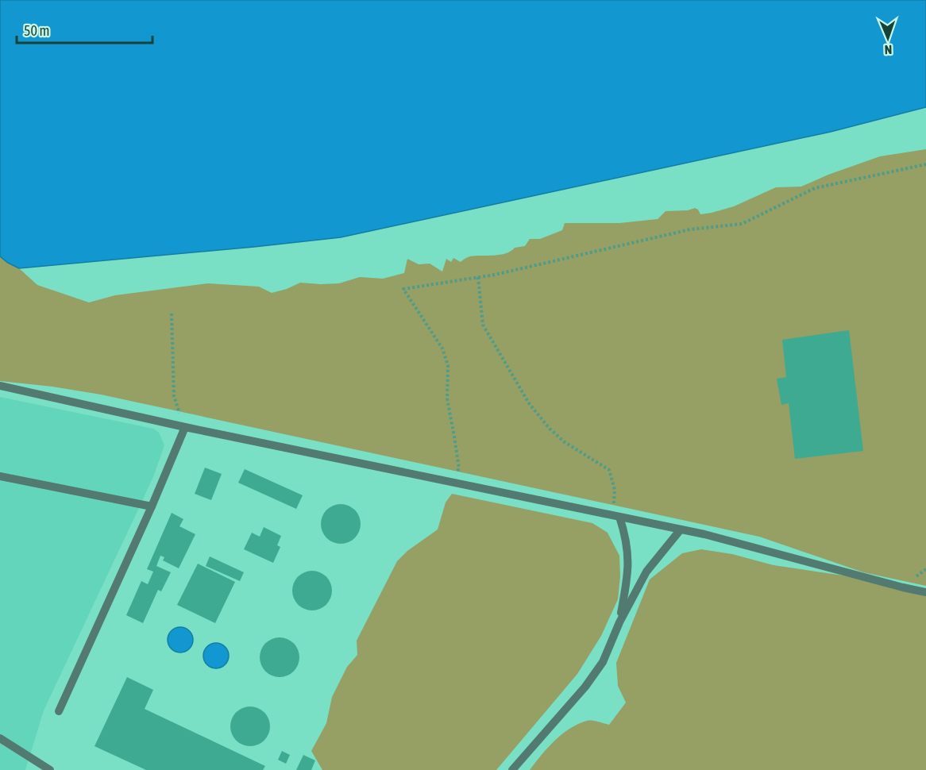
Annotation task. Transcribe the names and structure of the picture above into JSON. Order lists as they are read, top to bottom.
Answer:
{
  "scale_bar": "50 m",
  "north": "bottom"
}
